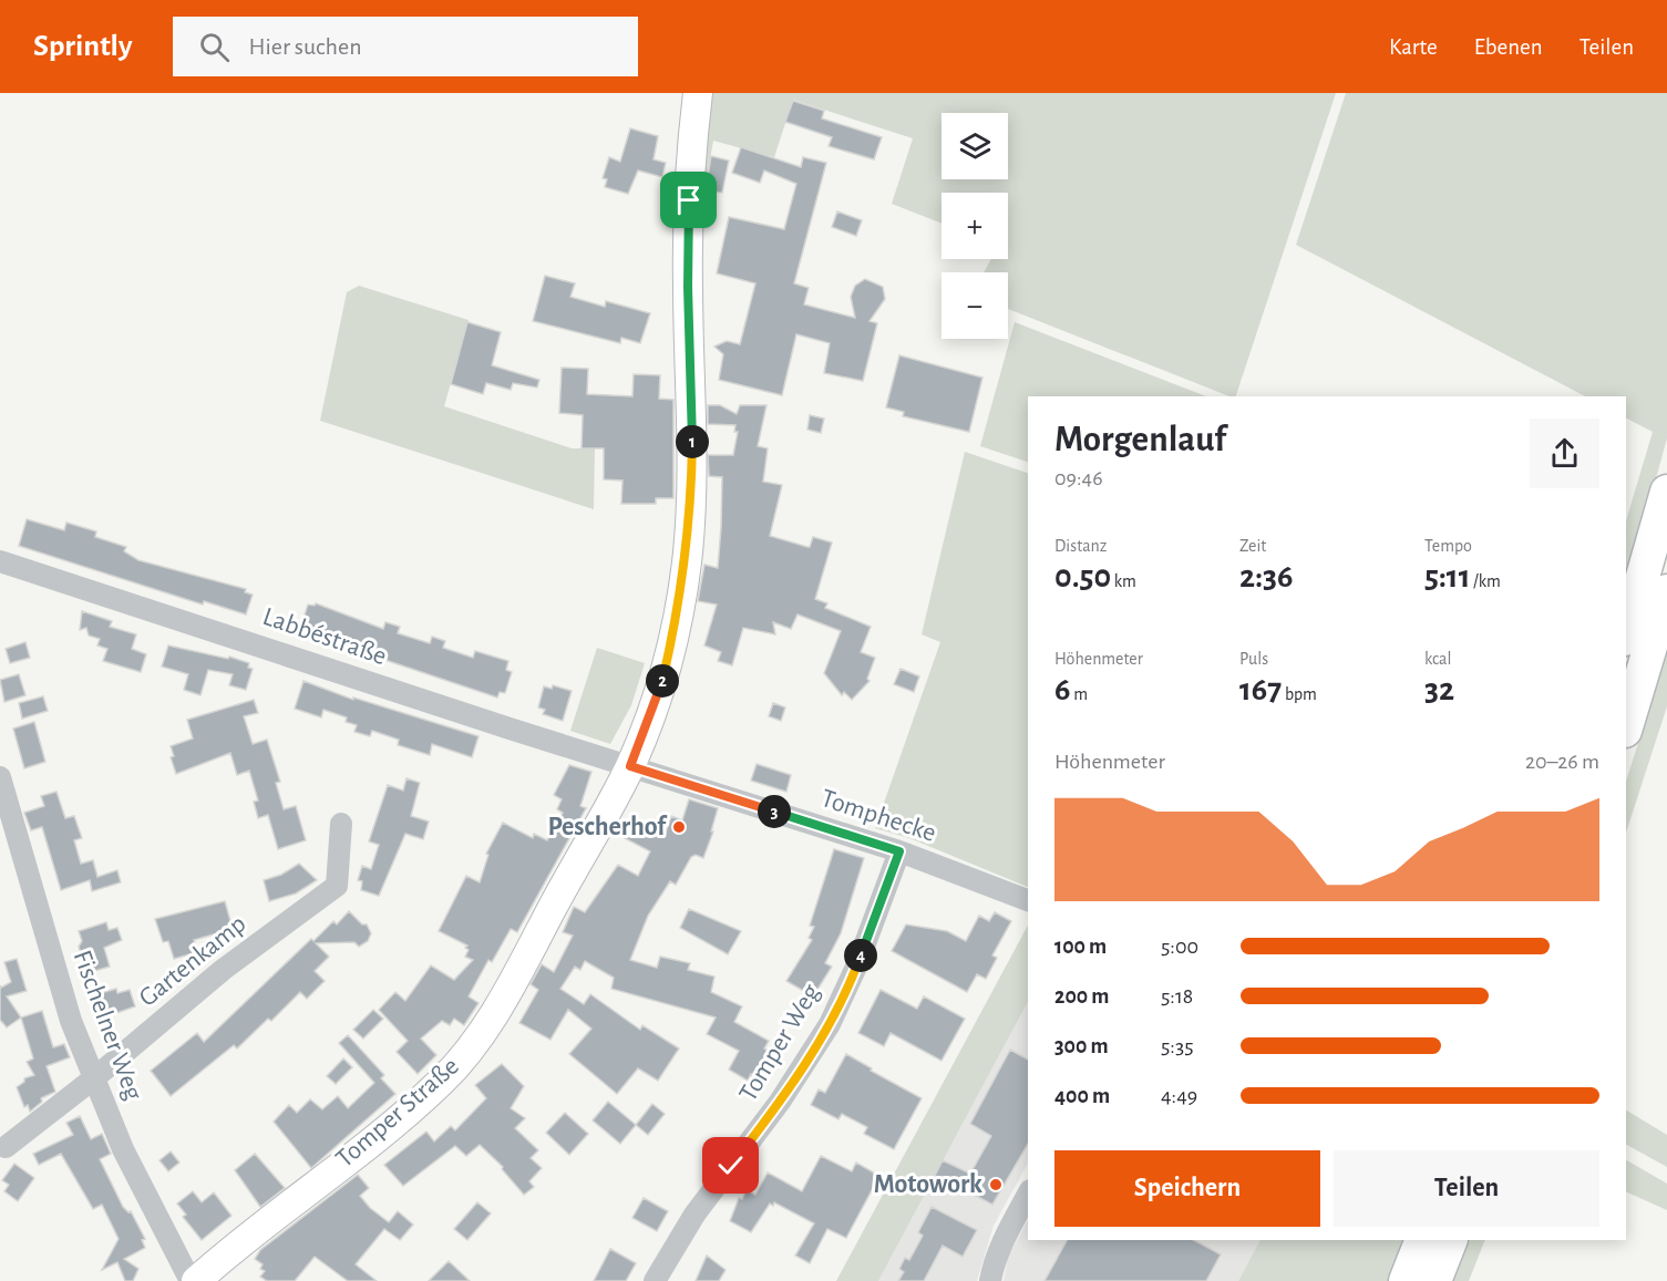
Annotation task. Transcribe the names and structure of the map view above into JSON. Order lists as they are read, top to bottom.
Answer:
{
  "streets": {
    "main road": ["Tomper Straße"],
    "street": [
      "Labbéstraße",
      "Tomphecke",
      "Gartenkamp",
      "Fischelner Weg",
      "Tomper Weg"
    ]
  },
  "crossings": [
    ["Labbéstraße", "Tomphecke"],
    ["Labbéstraße", "Tomper Straße"],
    ["Tomphecke", "Tomper Weg"],
    ["Tomphecke", "Tomper Straße"],
    ["Gartenkamp", "Fischelner Weg"]
  ],
  "places": ["Pescherhof", "Motowork"],
  "page": {
    "header": "Sprintly",
    "search": "Hier suchen",
    "nav": ["Karte", "Ebenen", "Teilen"],
    "map_buttons": ["+", "−"],
    "heading": ["Morgenlauf", "09:46"],
    "pins": [
      "1",
      "2",
      "3",
      "4"
    ],
    "stats": [
      ["Distanz", "0.50 km"],
      ["Zeit", "2:36"],
      ["Tempo", "5:11 /km"],
      ["Höhenmeter", "6 m"],
      ["Puls", "167 bpm"],
      ["kcal", "32"]
    ],
    "chart": ["Höhenmeter", "20–26 m"],
    "list": [
      {
        "name": "100 m",
        "note": "5:00"
      },
      {
        "name": "200 m",
        "note": "5:18"
      },
      {
        "name": "300 m",
        "note": "5:35"
      },
      {
        "name": "400 m",
        "note": "4:49"
      }
    ],
    "buttons": ["Speichern", "Teilen"]
  }
}
